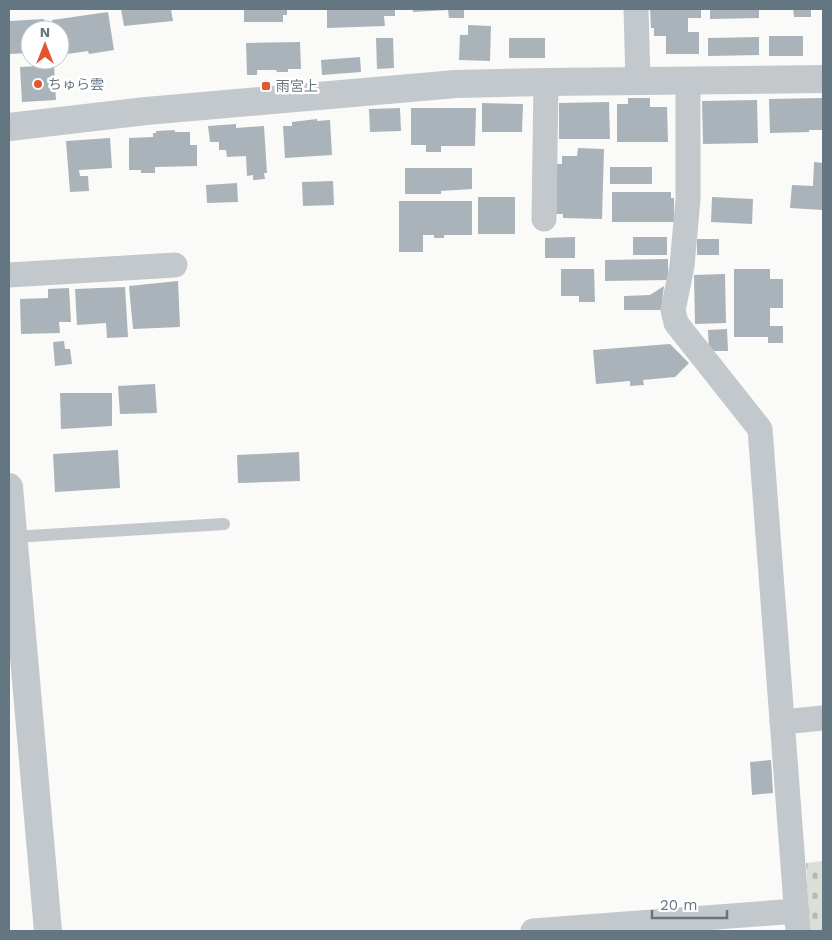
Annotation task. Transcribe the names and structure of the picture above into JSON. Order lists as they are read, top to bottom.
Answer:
{
  "places": {
    "other": ["ちゅら雲"],
    "transit": ["雨宮上"]
  },
  "scale_bar": "20 m",
  "north": "top"
}
